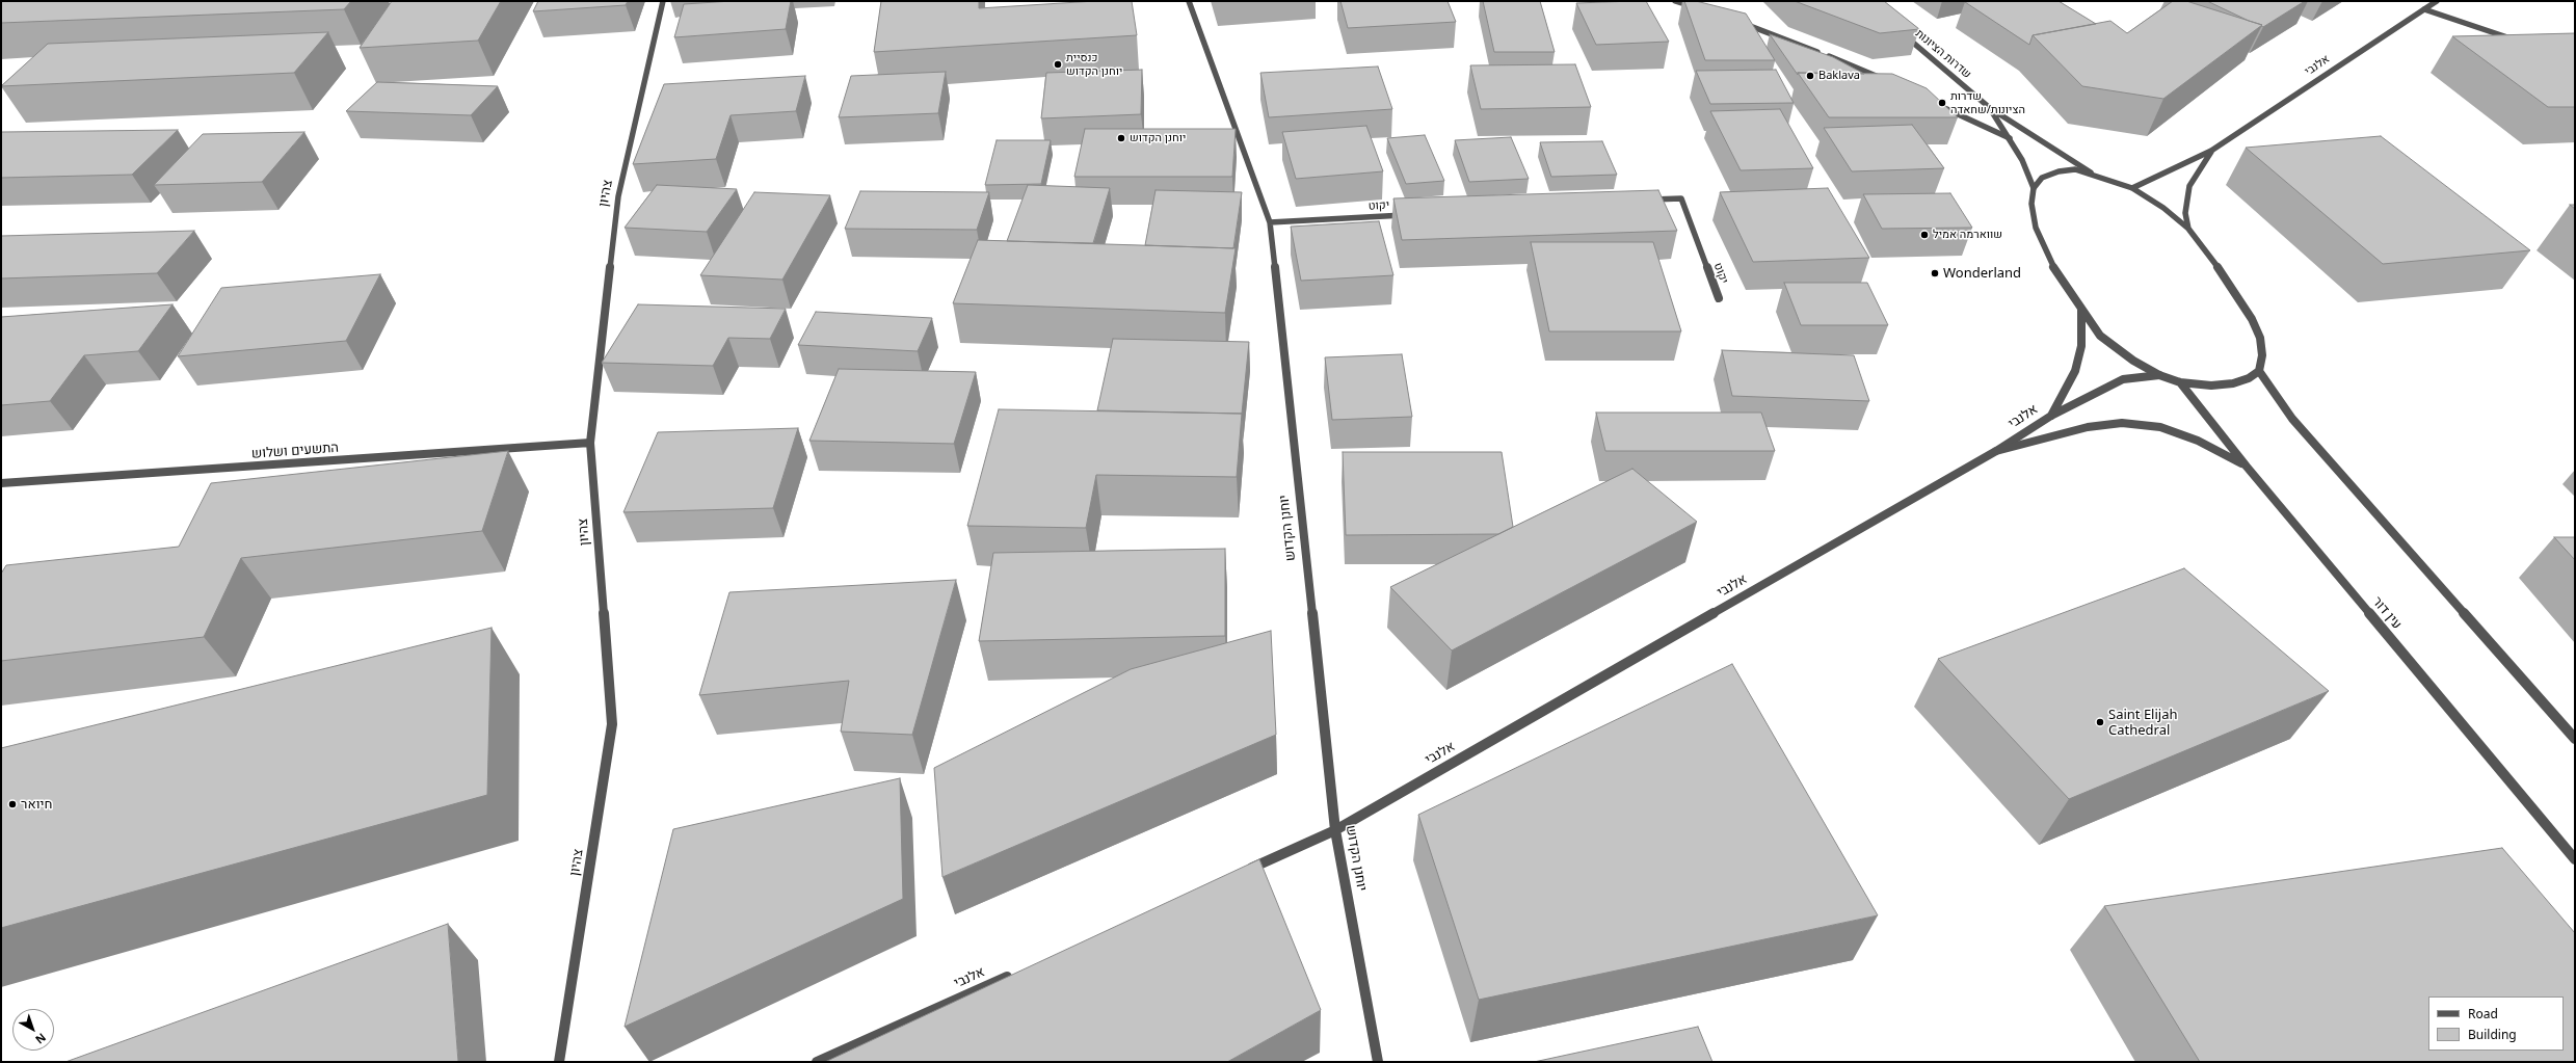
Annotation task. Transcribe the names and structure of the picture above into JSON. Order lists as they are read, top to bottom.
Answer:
{
  "streets": {
    "street": [
      "שדרות הציונות",
      "אלנבי",
      "צהיון",
      "יקוט",
      "התשעים ושלוש",
      "יוחנן הקדוש",
      "עין דור"
    ]
  },
  "crossings": [
    ["אלנבי", "יוחנן הקדוש"],
    ["צהיון", "התשעים ושלוש"],
    ["יקוט", "יוחנן הקדוש"]
  ],
  "places": [
    "כנסיית יוחנן הקדוש",
    "Baklava",
    "שדרות הציונות/שחאדה",
    "יוחנן הקדוש",
    "שווארמה אמיל",
    "Wonderland",
    "Saint Elijah Cathedral",
    "חיואר"
  ],
  "legend": ["Road", "Building"],
  "north": "bottom right"
}
